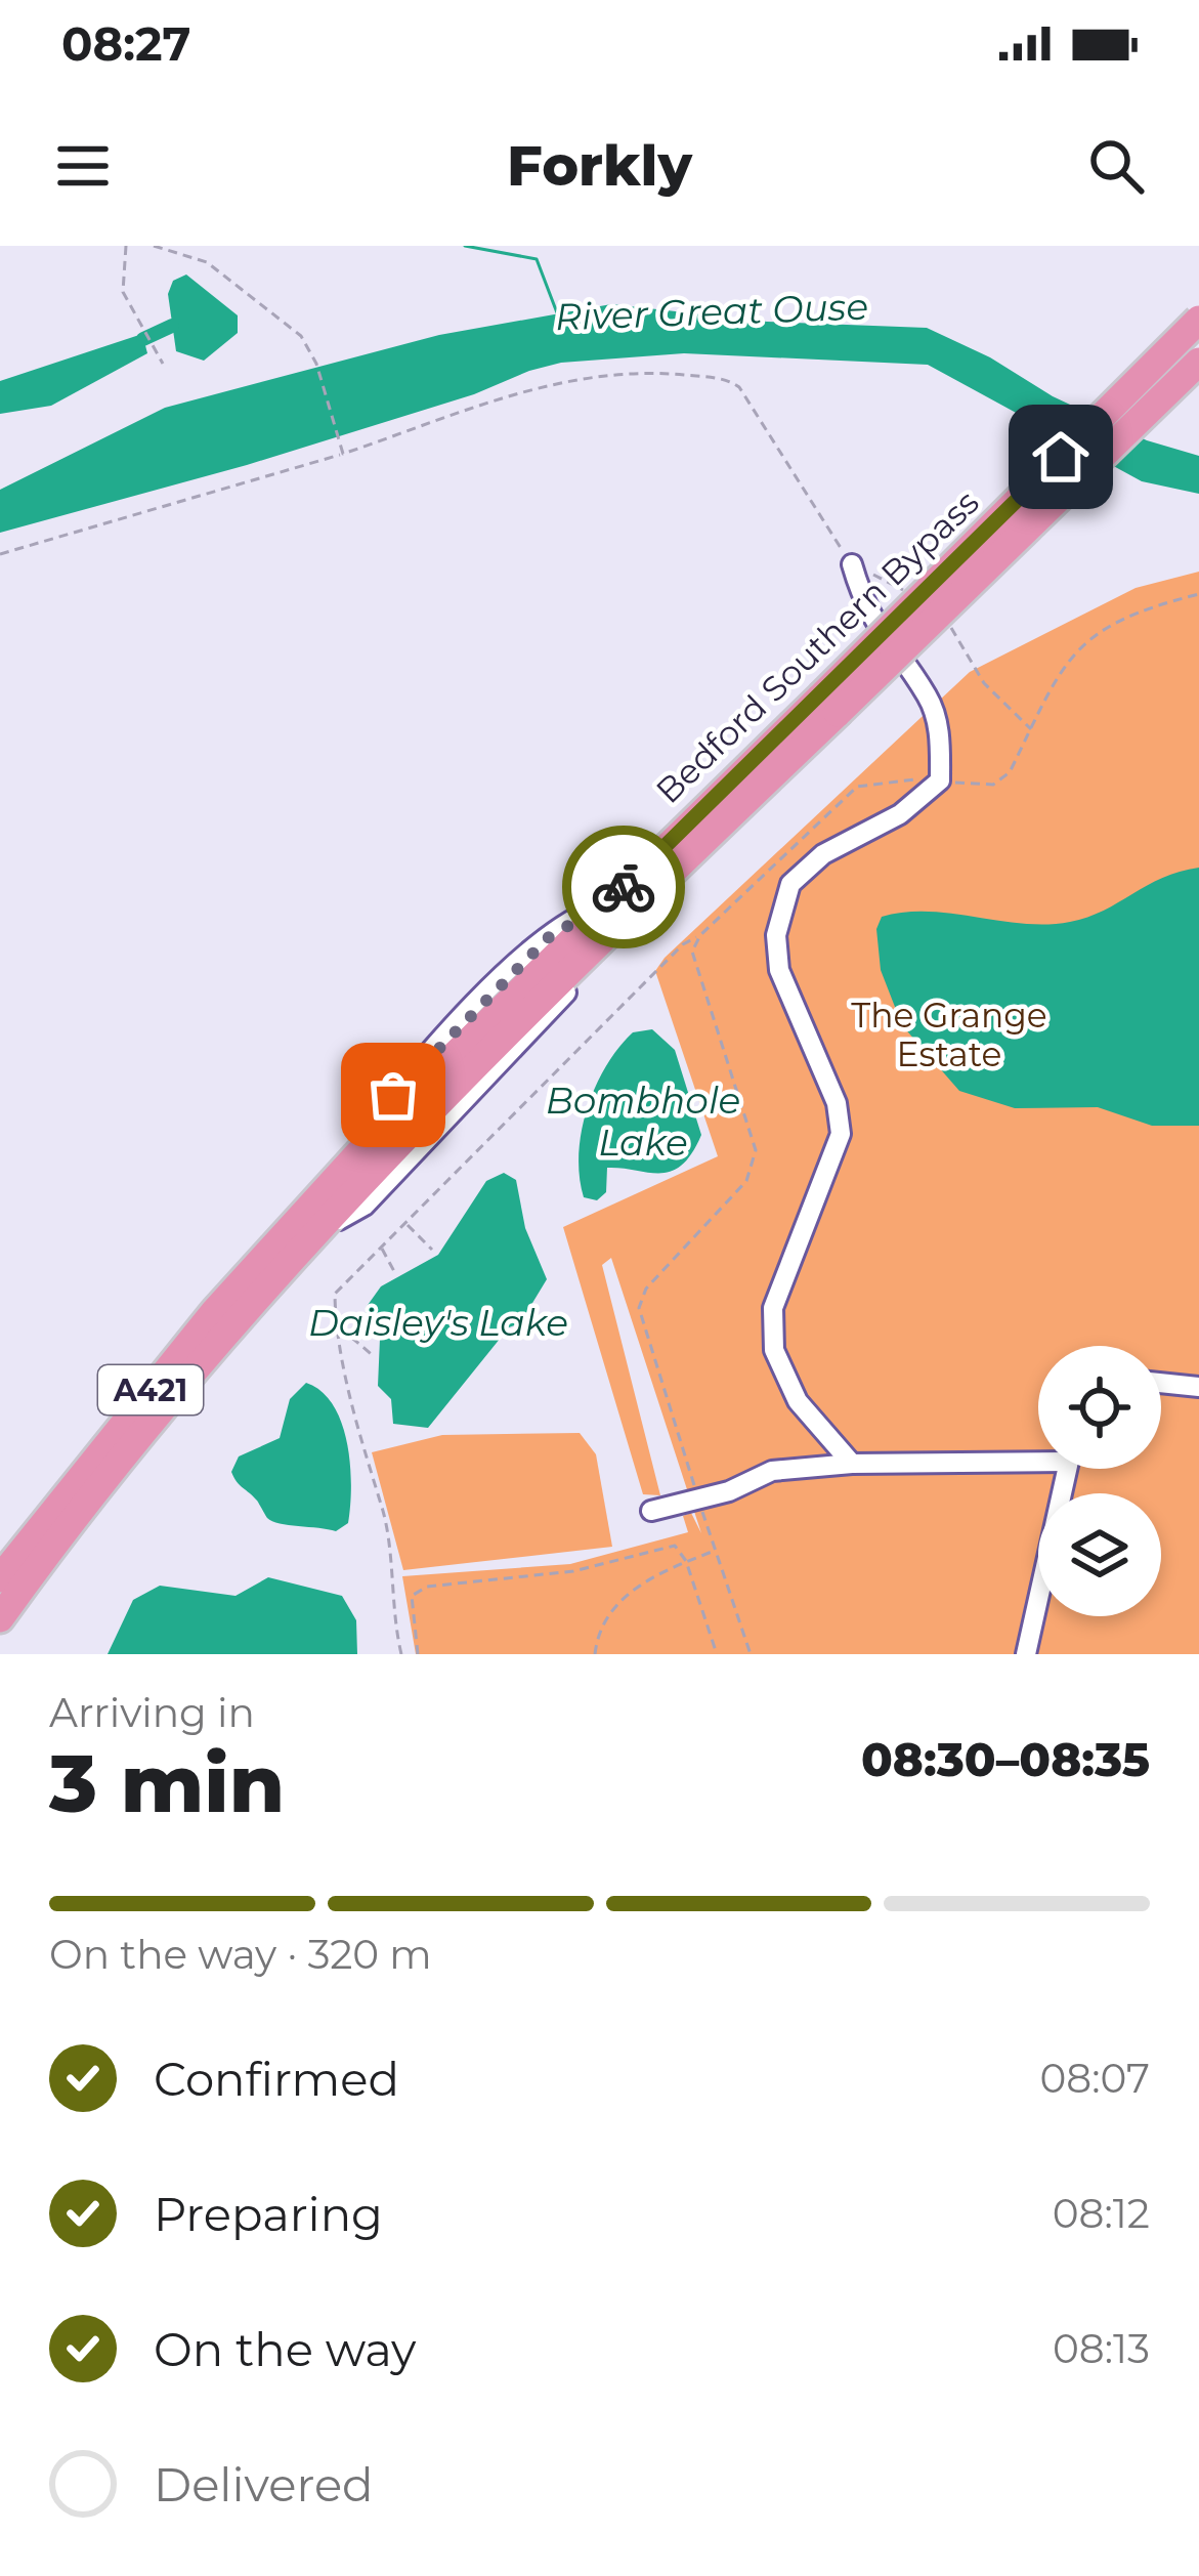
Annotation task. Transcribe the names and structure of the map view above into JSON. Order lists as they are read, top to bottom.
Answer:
{
  "streets": {
    "highway": ["Bedford Southern Bypass", "A421"]
  },
  "water": ["River Great Ouse", "Bombhole Lake", "Daisley's Lake"],
  "parks": ["The Grange Estate"],
  "page": {
    "status": "08:27",
    "header": "Forkly",
    "heading": ["3 min", "Arriving in", "08:30–08:35"],
    "bar": "On the way · 320 m",
    "list": [
      ["Confirmed", "08:07"],
      ["Preparing", "08:12"],
      ["On the way", "08:13"],
      "Delivered"
    ]
  }
}
